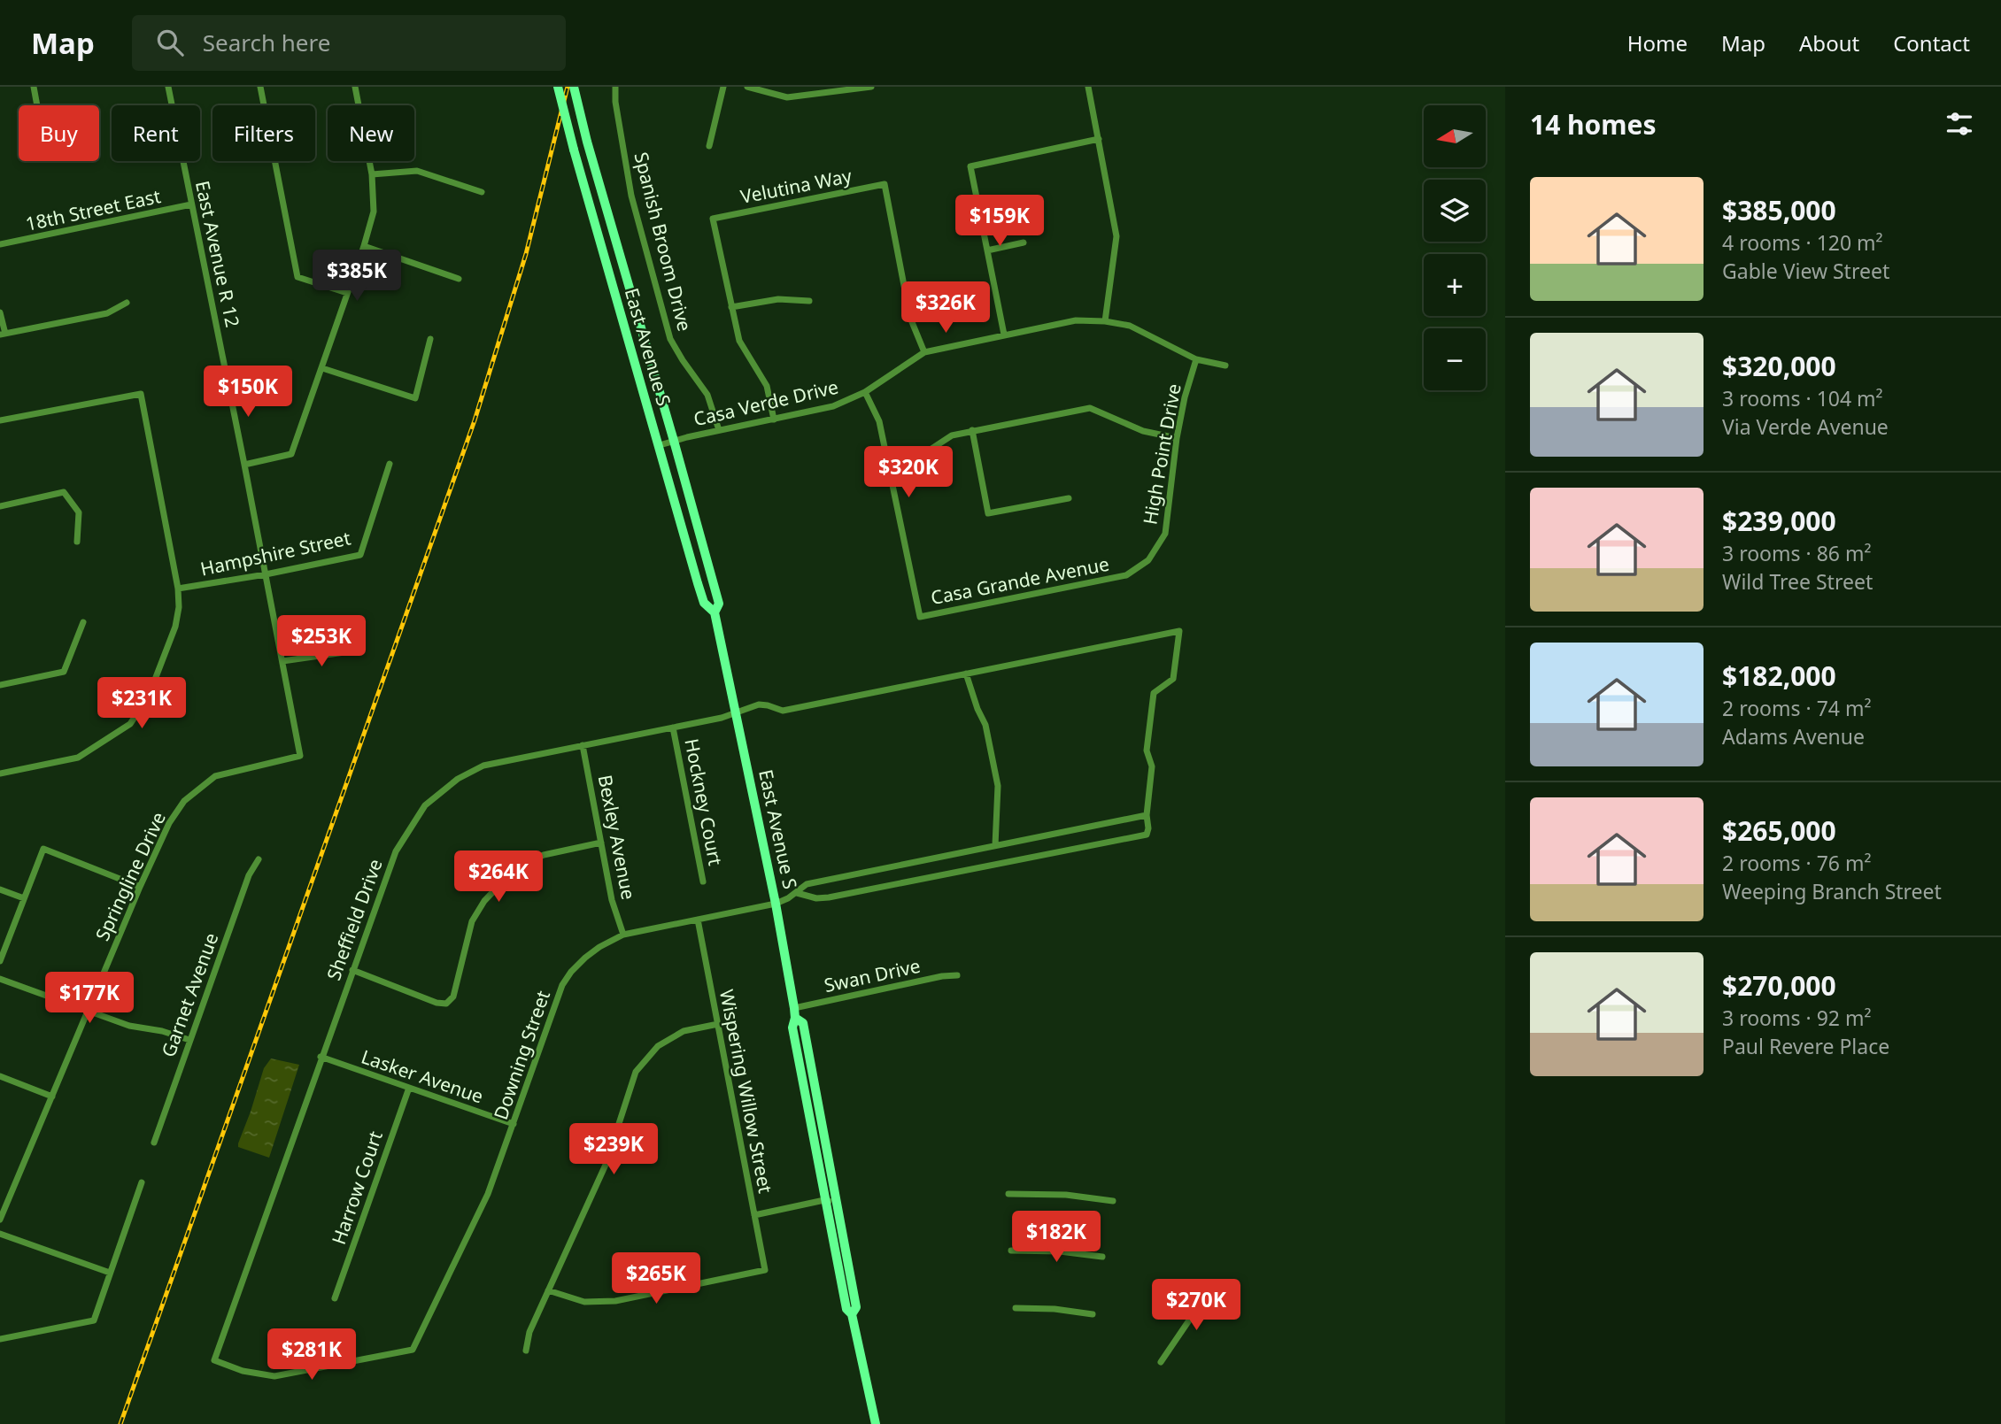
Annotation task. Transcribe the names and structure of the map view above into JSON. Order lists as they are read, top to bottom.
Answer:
{
  "streets": {
    "main road": ["East Avenue S"],
    "street": [
      "Velutina Way",
      "18th Street East",
      "Spanish Broom Drive",
      "East Avenue R 12",
      "Casa Verde Drive",
      "High Point Drive",
      "Hampshire Street",
      "Casa Grande Avenue",
      "Hockney Court",
      "Bexley Avenue",
      "Springline Drive",
      "Sheffield Drive",
      "Swan Drive",
      "Garnet Avenue",
      "Downing Street",
      "Lasker Avenue",
      "Wispering Willow Street",
      "Harrow Court"
    ]
  },
  "crossings": [
    ["Velutina Way", "Casa Verde Drive"],
    ["18th Street East", "East Avenue R 12"],
    ["Spanish Broom Drive", "Casa Verde Drive"],
    ["East Avenue R 12", "Hampshire Street"],
    ["East Avenue R 12", "Springline Drive"],
    ["East Avenue S", "Casa Verde Drive"],
    ["East Avenue S", "Sheffield Drive"],
    ["East Avenue S", "Swan Drive"],
    ["East Avenue S", "Downing Street"],
    ["Casa Verde Drive", "High Point Drive"],
    ["High Point Drive", "Casa Grande Avenue"],
    ["Hockney Court", "Sheffield Drive"],
    ["Bexley Avenue", "Sheffield Drive"],
    ["Bexley Avenue", "Downing Street"],
    ["Sheffield Drive", "Downing Street"],
    ["Sheffield Drive", "Lasker Avenue"],
    ["Downing Street", "Lasker Avenue"],
    ["Downing Street", "Wispering Willow Street"],
    ["Lasker Avenue", "Harrow Court"]
  ],
  "north": "left",
  "page": {
    "header": "Map",
    "search": "Search here",
    "nav": [
      "Home",
      "Map",
      "About",
      "Contact"
    ],
    "heading": "14 homes",
    "map_buttons": ["+", "−"],
    "chip": [
      "Buy",
      "Rent",
      "Filters",
      "New"
    ],
    "list": [
      {
        "name": "$385,000",
        "note": "4 rooms · 120 m² · Gable View Street"
      },
      {
        "name": "$320,000",
        "note": "3 rooms · 104 m² · Via Verde Avenue"
      },
      {
        "name": "$239,000",
        "note": "3 rooms · 86 m² · Wild Tree Street"
      },
      {
        "name": "$182,000",
        "note": "2 rooms · 74 m² · Adams Avenue"
      },
      {
        "name": "$265,000",
        "note": "2 rooms · 76 m² · Weeping Branch Street"
      },
      {
        "name": "$270,000",
        "note": "3 rooms · 92 m² · Paul Revere Place"
      }
    ],
    "price": [
      "$159K",
      "$385K",
      "$326K",
      "$150K",
      "$320K",
      "$253K",
      "$231K",
      "$264K",
      "$177K",
      "$239K",
      "$182K",
      "$265K",
      "$270K",
      "$281K"
    ]
  }
}
